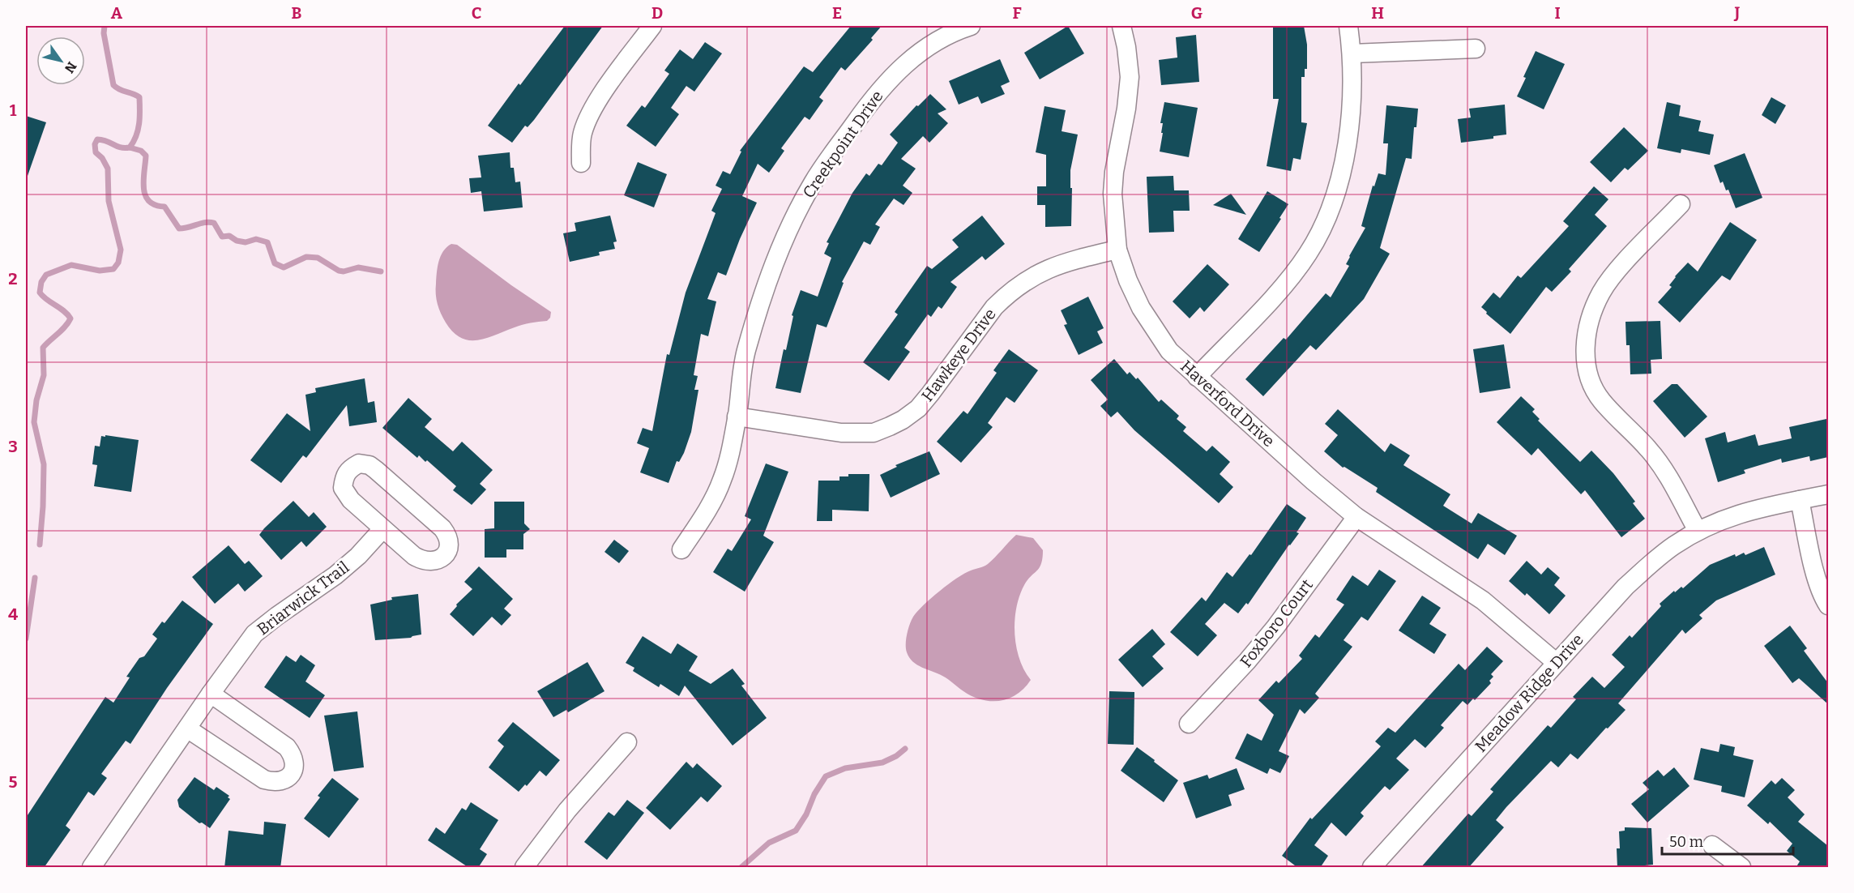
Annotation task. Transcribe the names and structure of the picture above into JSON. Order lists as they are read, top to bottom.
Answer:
{
  "streets": {
    "street": [
      "Creekpoint Drive",
      "Hawkeye Drive",
      "Haverford Drive",
      "Briarwick Trail",
      "Foxboro Court",
      "Meadow Ridge Drive"
    ]
  },
  "crossings": [
    ["Creekpoint Drive", "Hawkeye Drive"],
    ["Hawkeye Drive", "Haverford Drive"],
    ["Haverford Drive", "Foxboro Court"],
    ["Haverford Drive", "Meadow Ridge Drive"]
  ],
  "scale_bar": "50 m",
  "north": "bottom right",
  "grid": {
    "columns": [
      "A",
      "B",
      "C",
      "D",
      "E",
      "F",
      "G",
      "H",
      "I",
      "J"
    ],
    "rows": [
      "1",
      "2",
      "3",
      "4",
      "5"
    ]
  }
}
